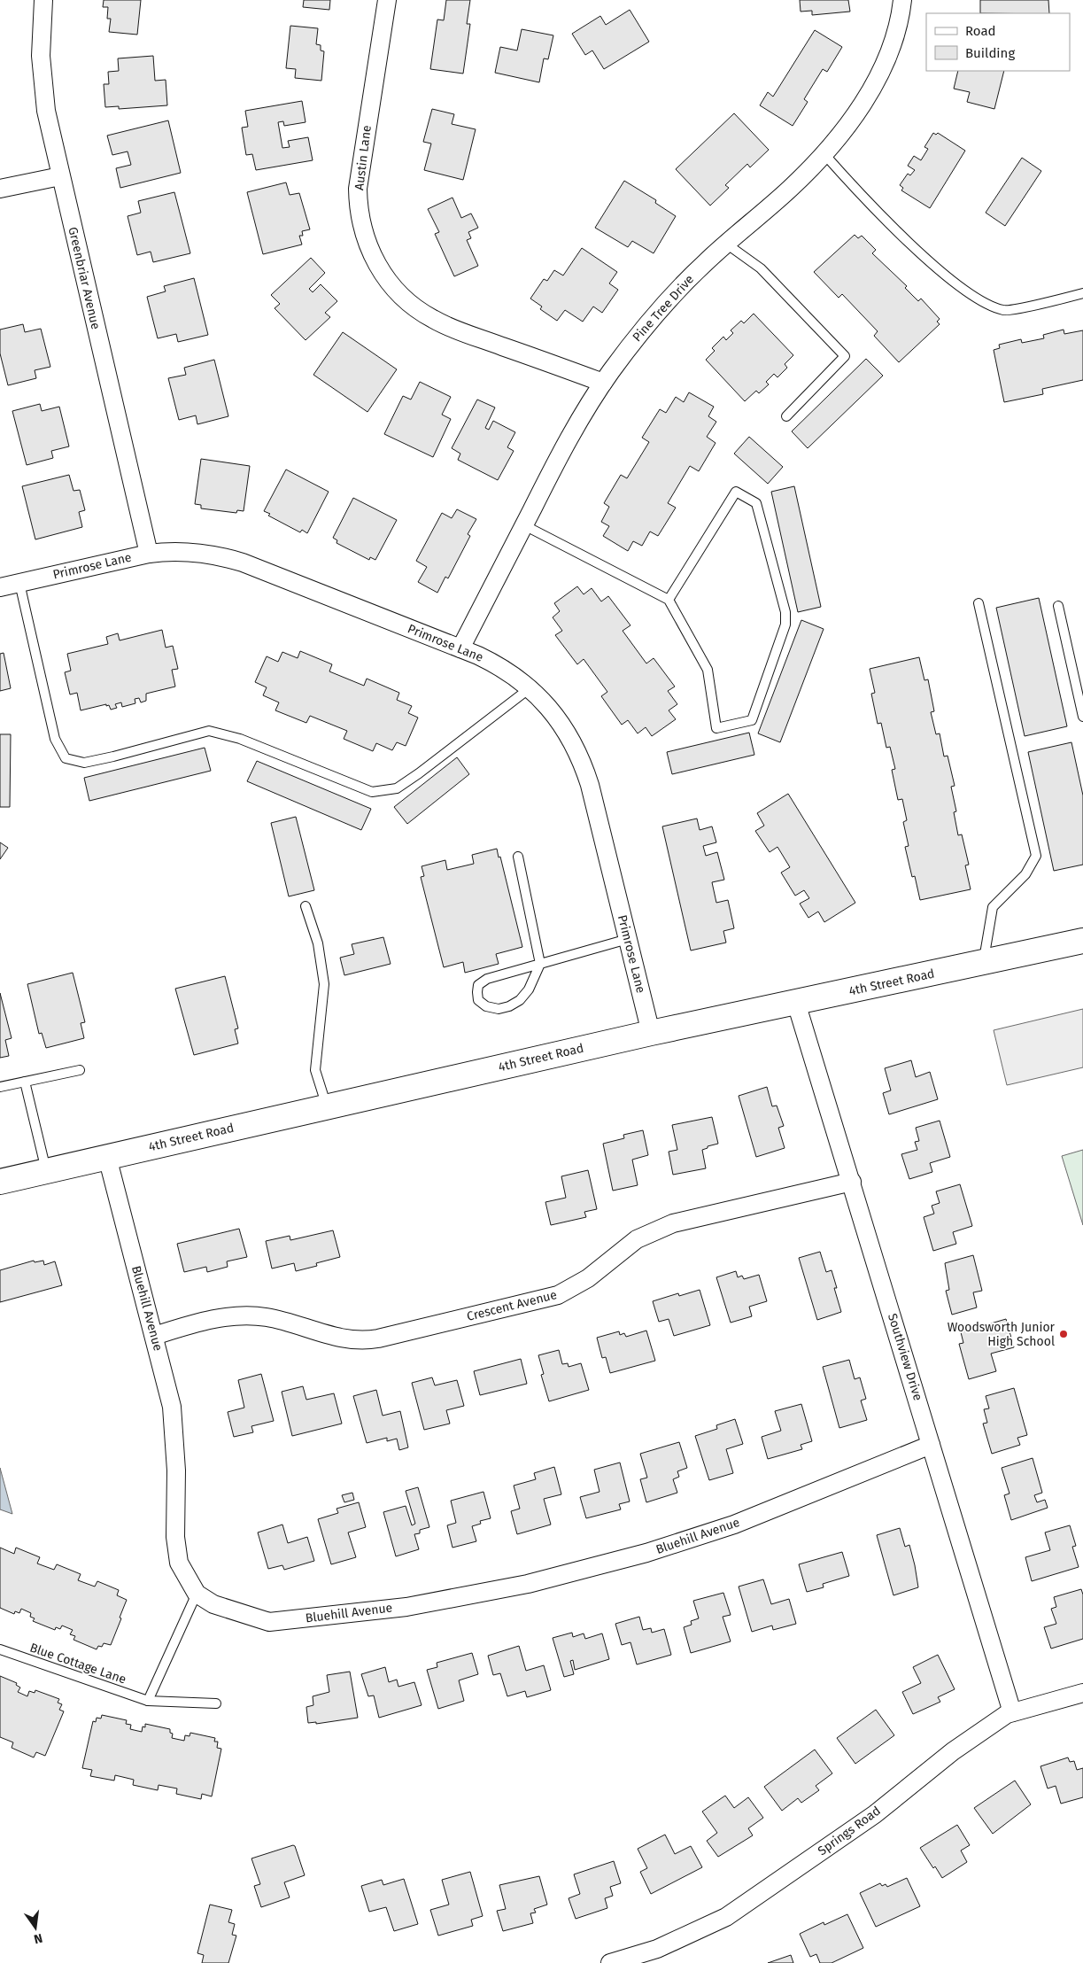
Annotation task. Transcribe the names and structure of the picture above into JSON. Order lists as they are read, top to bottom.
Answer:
{
  "streets": {
    "street": [
      "Austin Lane",
      "Greenbriar Avenue",
      "Pine Tree Drive",
      "Primrose Lane",
      "4th Street Road",
      "Crescent Avenue",
      "Bluehill Avenue",
      "Southview Drive",
      "Springs Road"
    ],
    "lane": ["Blue Cottage Lane"]
  },
  "crossings": [
    ["Austin Lane", "Pine Tree Drive"],
    ["Greenbriar Avenue", "Primrose Lane"],
    ["Pine Tree Drive", "Primrose Lane"],
    ["Primrose Lane", "4th Street Road"],
    ["4th Street Road", "Bluehill Avenue"],
    ["4th Street Road", "Southview Drive"],
    ["Crescent Avenue", "Bluehill Avenue"],
    ["Crescent Avenue", "Southview Drive"],
    ["Bluehill Avenue", "Southview Drive"],
    ["Southview Drive", "Springs Road"]
  ],
  "places": ["Woodsworth Junior High School"],
  "legend": ["Road", "Building"],
  "north": "bottom"
}
